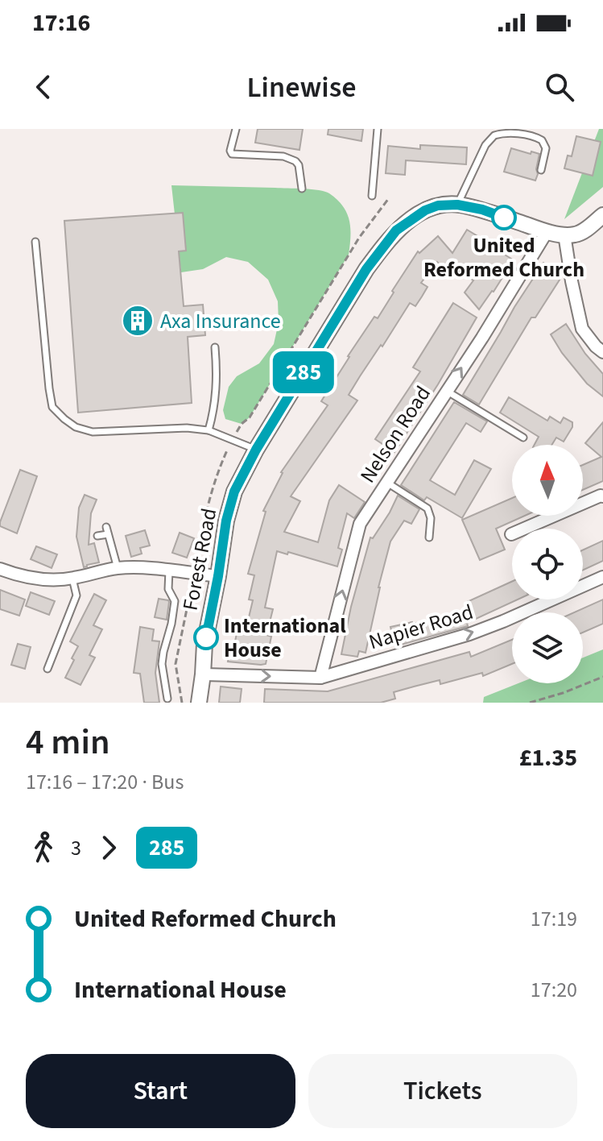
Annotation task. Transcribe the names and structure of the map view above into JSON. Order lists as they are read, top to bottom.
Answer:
{
  "streets": {
    "street": ["Nelson Road", "Forest Road", "Napier Road"]
  },
  "crossings": [
    ["Nelson Road", "Forest Road"],
    ["Nelson Road", "Napier Road"],
    ["Forest Road", "Napier Road"]
  ],
  "one_way": ["Nelson Road", "Napier Road"],
  "places": {
    "other": ["United Reformed Church", "International House"],
    "building": ["Axa Insurance"]
  },
  "lines": ["bus line 285"],
  "north": "top",
  "page": {
    "status": "17:16",
    "header": "Linewise",
    "on_map": "285",
    "heading": ["4 min", "17:16 – 17:20 · Bus", "£1.35"],
    "legs": ["3", "285"],
    "list": [
      {
        "name": "United Reformed Church",
        "value": "17:19"
      },
      {
        "name": "International House",
        "value": "17:20"
      }
    ],
    "buttons": ["Start", "Tickets"]
  }
}
